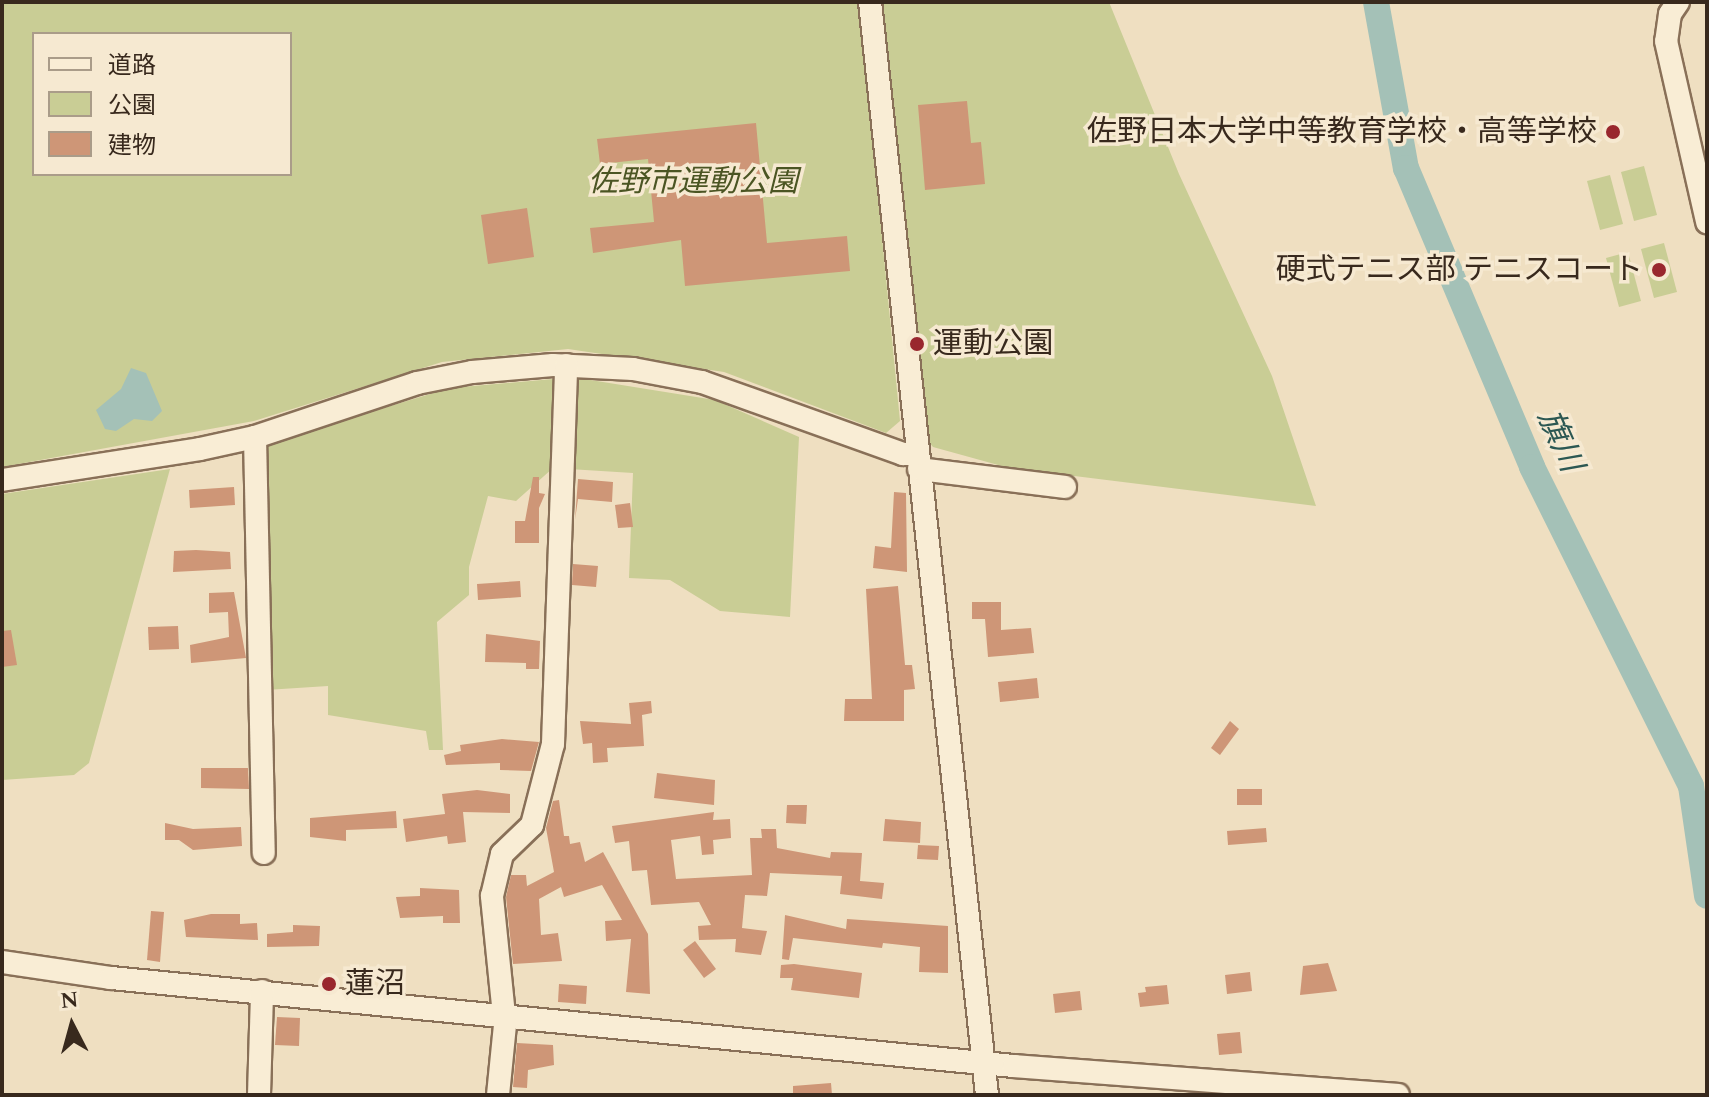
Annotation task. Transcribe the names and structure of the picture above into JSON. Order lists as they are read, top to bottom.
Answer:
{
  "water": ["旗川"],
  "parks": ["佐野市運動公園"],
  "places": [
    "佐野日本大学中等教育学校・高等学校",
    "硬式テニス部 テニスコート",
    "運動公園",
    "蓮沼"
  ],
  "legend": ["道路", "公園", "建物"],
  "north": "top"
}
